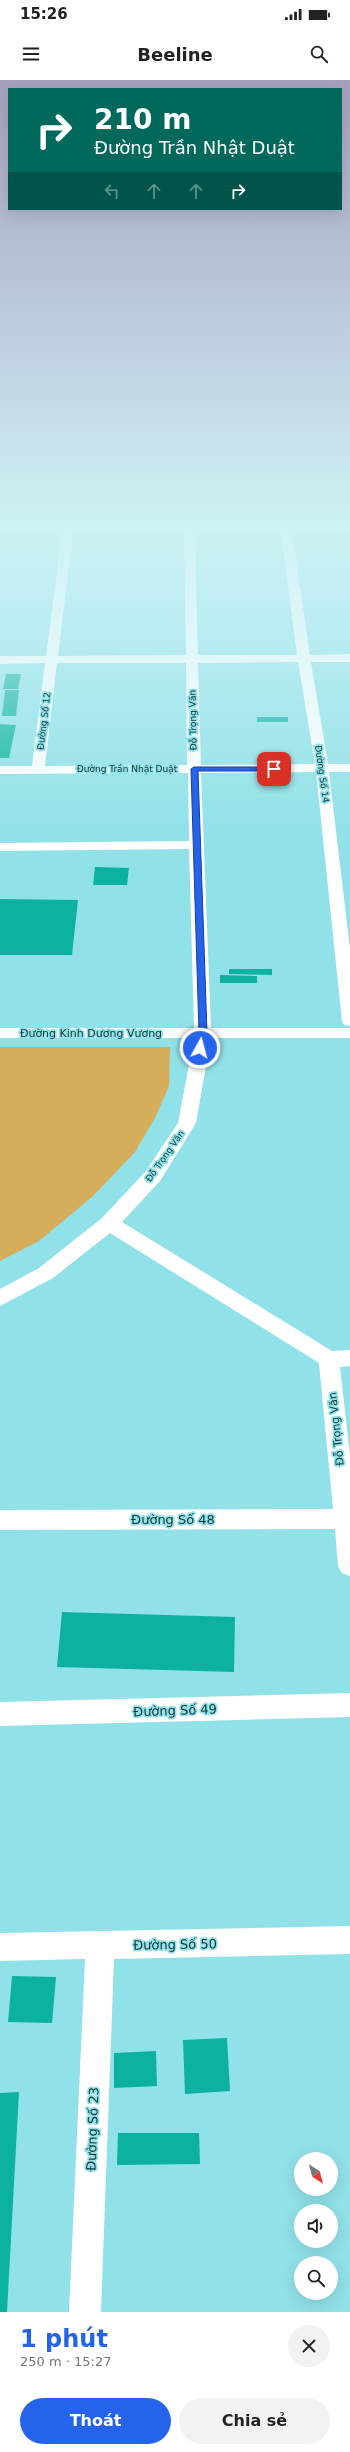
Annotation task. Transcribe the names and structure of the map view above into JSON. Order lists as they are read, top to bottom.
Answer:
{
  "streets": {
    "street": [
      "Đỗ Trọng Văn",
      "Đường Số 12",
      "Đường Trần Nhật Duật",
      "Đường Số 14",
      "Đường Kinh Dương Vương",
      "Đường Số 48",
      "Đường Số 49",
      "Đường Số 50",
      "Đường Số 23"
    ]
  },
  "crossings": [
    ["Đỗ Trọng Văn", "Đường Trần Nhật Duật"],
    ["Đỗ Trọng Văn", "Đường Kinh Dương Vương"],
    ["Đỗ Trọng Văn", "Đường Số 48"],
    ["Đường Số 12", "Đường Trần Nhật Duật"],
    ["Đường Trần Nhật Duật", "Đường Số 14"],
    ["Đường Số 50", "Đường Số 23"]
  ],
  "north": "bottom right",
  "page": {
    "status": "15:26",
    "header": "Beeline",
    "turn": ["210 m", "Đường Trần Nhật Duật"],
    "heading": ["1 phút", "250 m · 15:27"],
    "buttons": ["Thoát", "Chia sẻ"]
  }
}
